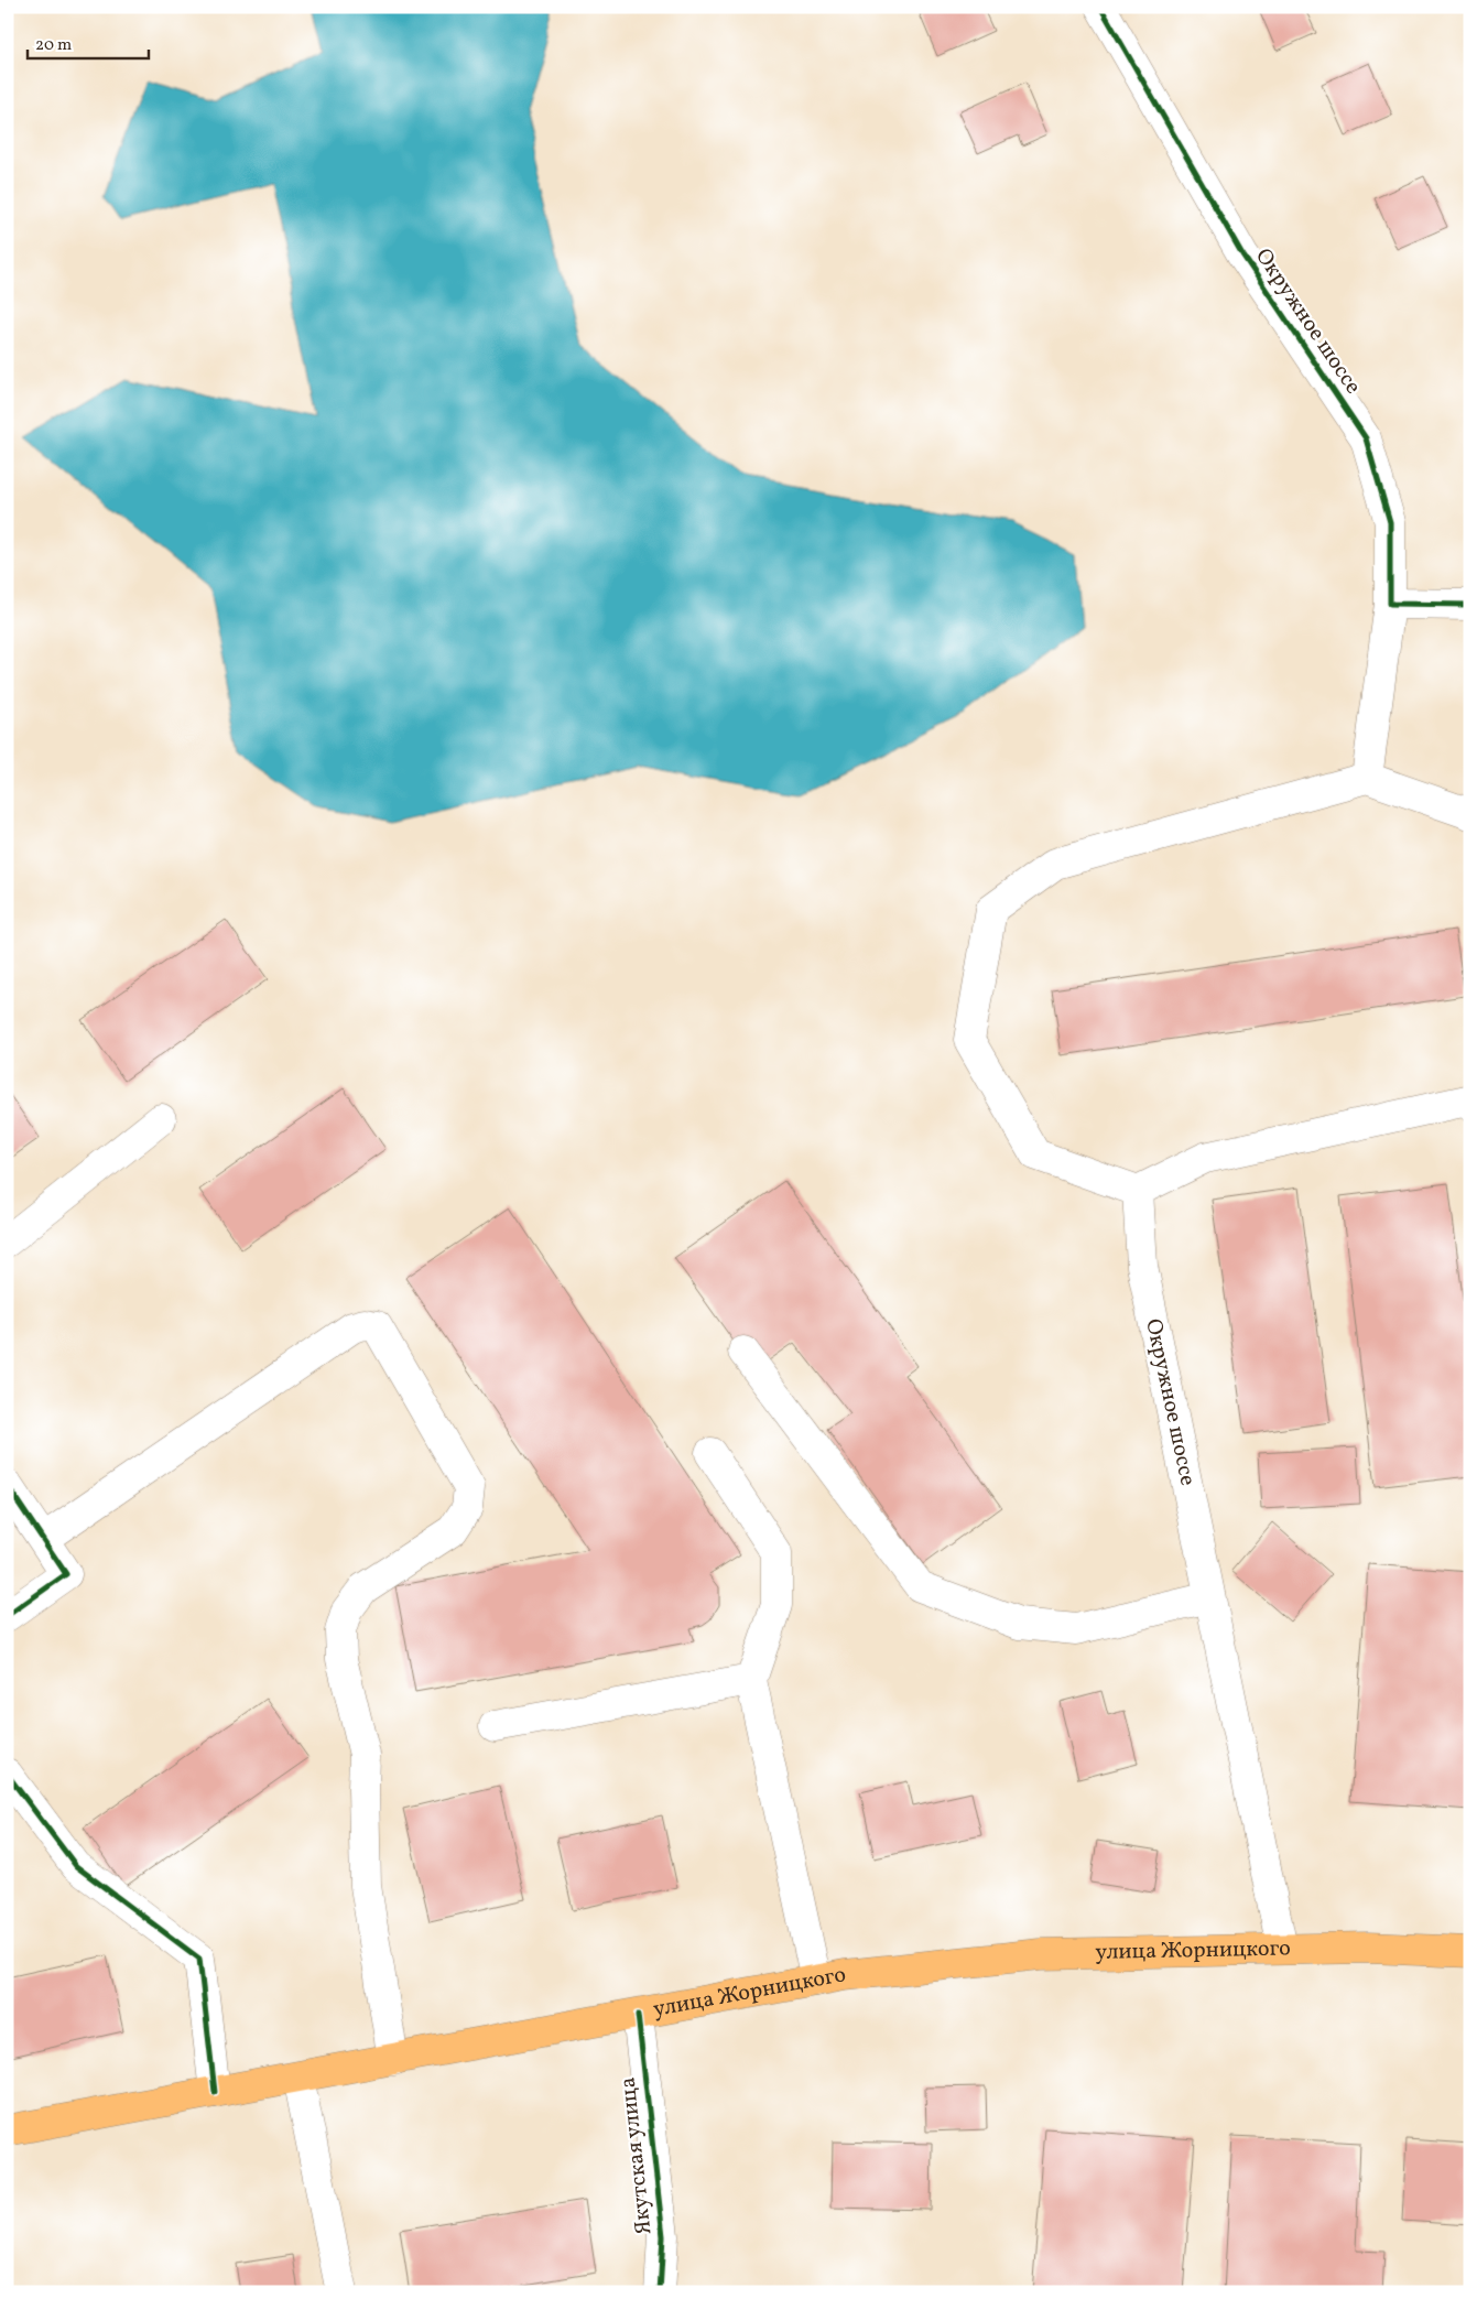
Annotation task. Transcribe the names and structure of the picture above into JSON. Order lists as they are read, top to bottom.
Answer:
{
  "streets": {
    "main road": ["улица Жорницкого"],
    "street": ["Окружное шоссе", "Якутская улица"]
  },
  "crossings": [
    ["Окружное шоссе", "улица Жорницкого"],
    ["улица Жорницкого", "Якутская улица"]
  ],
  "scale_bar": "20 m"
}
